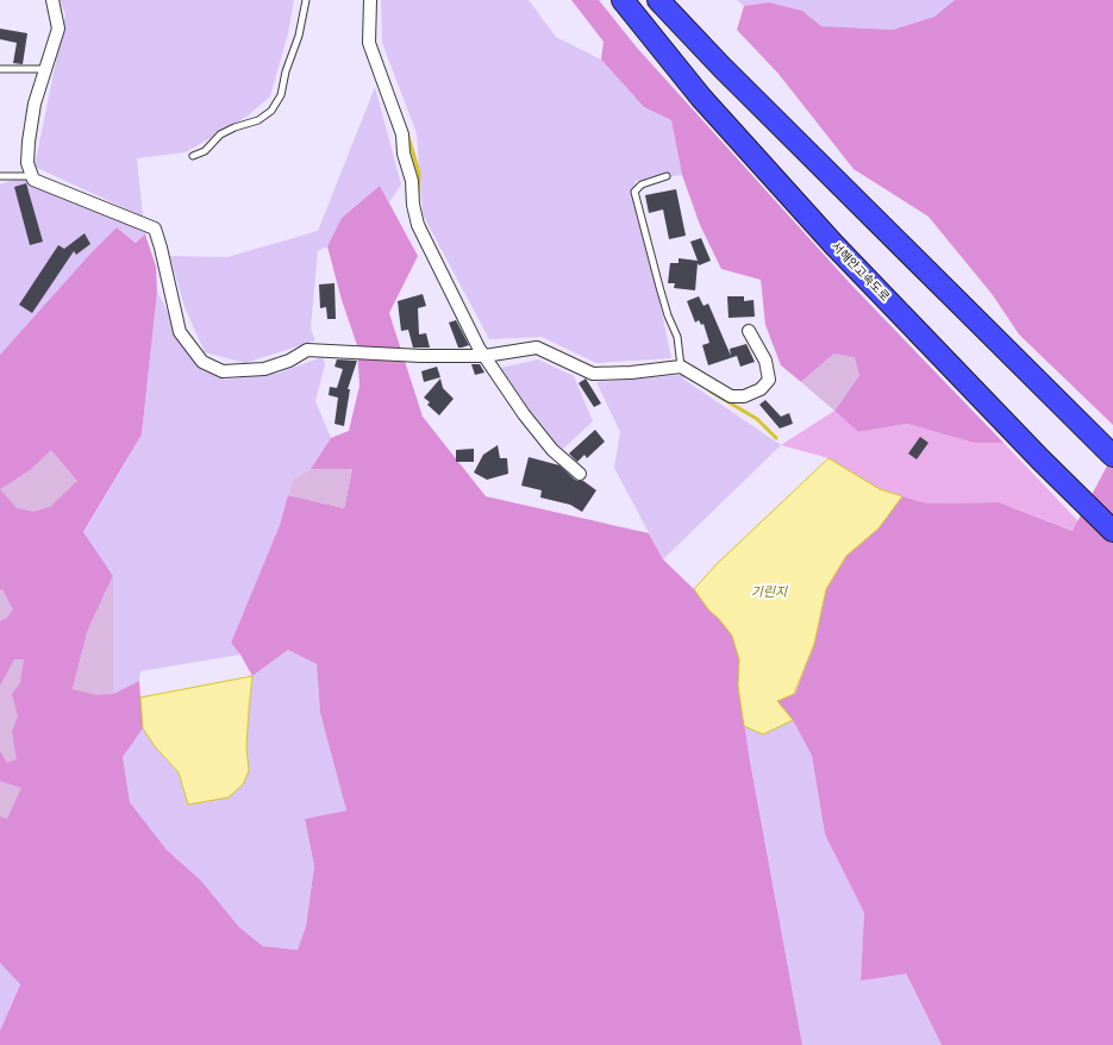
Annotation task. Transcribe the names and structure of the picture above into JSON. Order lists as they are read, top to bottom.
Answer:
{
  "streets": {
    "highway": ["서해안고속도로"]
  },
  "water": ["기린지"]
}
